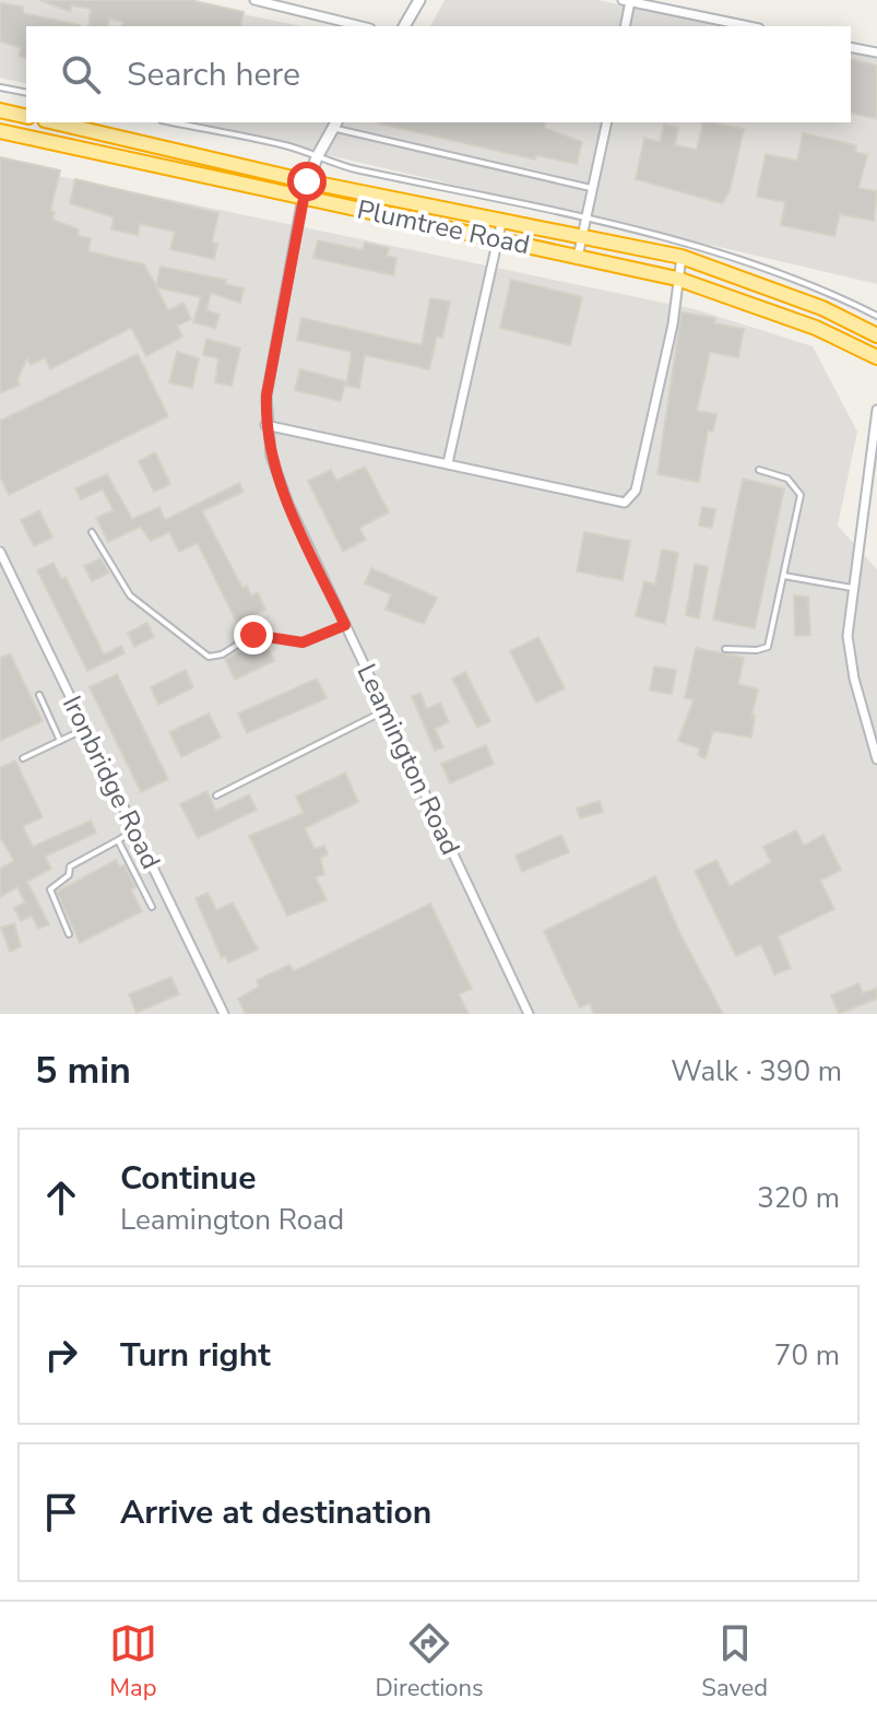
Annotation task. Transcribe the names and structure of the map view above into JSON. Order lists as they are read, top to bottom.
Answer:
{
  "streets": {
    "highway": ["Plumtree Road"],
    "street": ["Leamington Road", "Ironbridge Road"]
  },
  "crossings": [
    ["Plumtree Road", "Leamington Road"]
  ],
  "page": {
    "search": "Search here",
    "heading": ["5 min", "Walk · 390 m"],
    "list": [
      ["Continue", "Leamington Road", "320 m"],
      ["Turn right", "70 m"],
      "Arrive at destination"
    ],
    "nav": ["Map", "Directions", "Saved"]
  }
}
